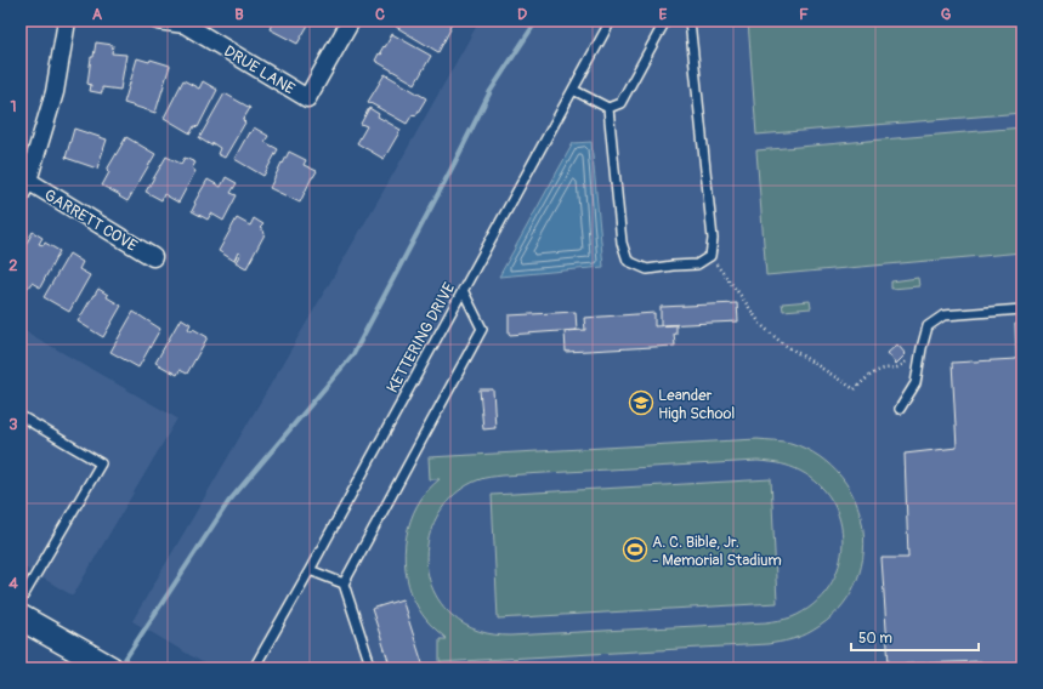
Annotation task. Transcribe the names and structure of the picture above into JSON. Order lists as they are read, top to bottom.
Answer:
{
  "streets": {
    "street": ["DRUE LANE", "GARRETT COVE"],
    "lane": ["KETTERING DRIVE"]
  },
  "places": {
    "school or university": ["Leander High School"],
    "sports": ["A. C. Bible, Jr. - Memorial Stadium"]
  },
  "scale_bar": "50 m",
  "grid": {
    "columns": [
      "A",
      "B",
      "C",
      "D",
      "E",
      "F",
      "G"
    ],
    "rows": [
      "1",
      "2",
      "3",
      "4"
    ]
  }
}
